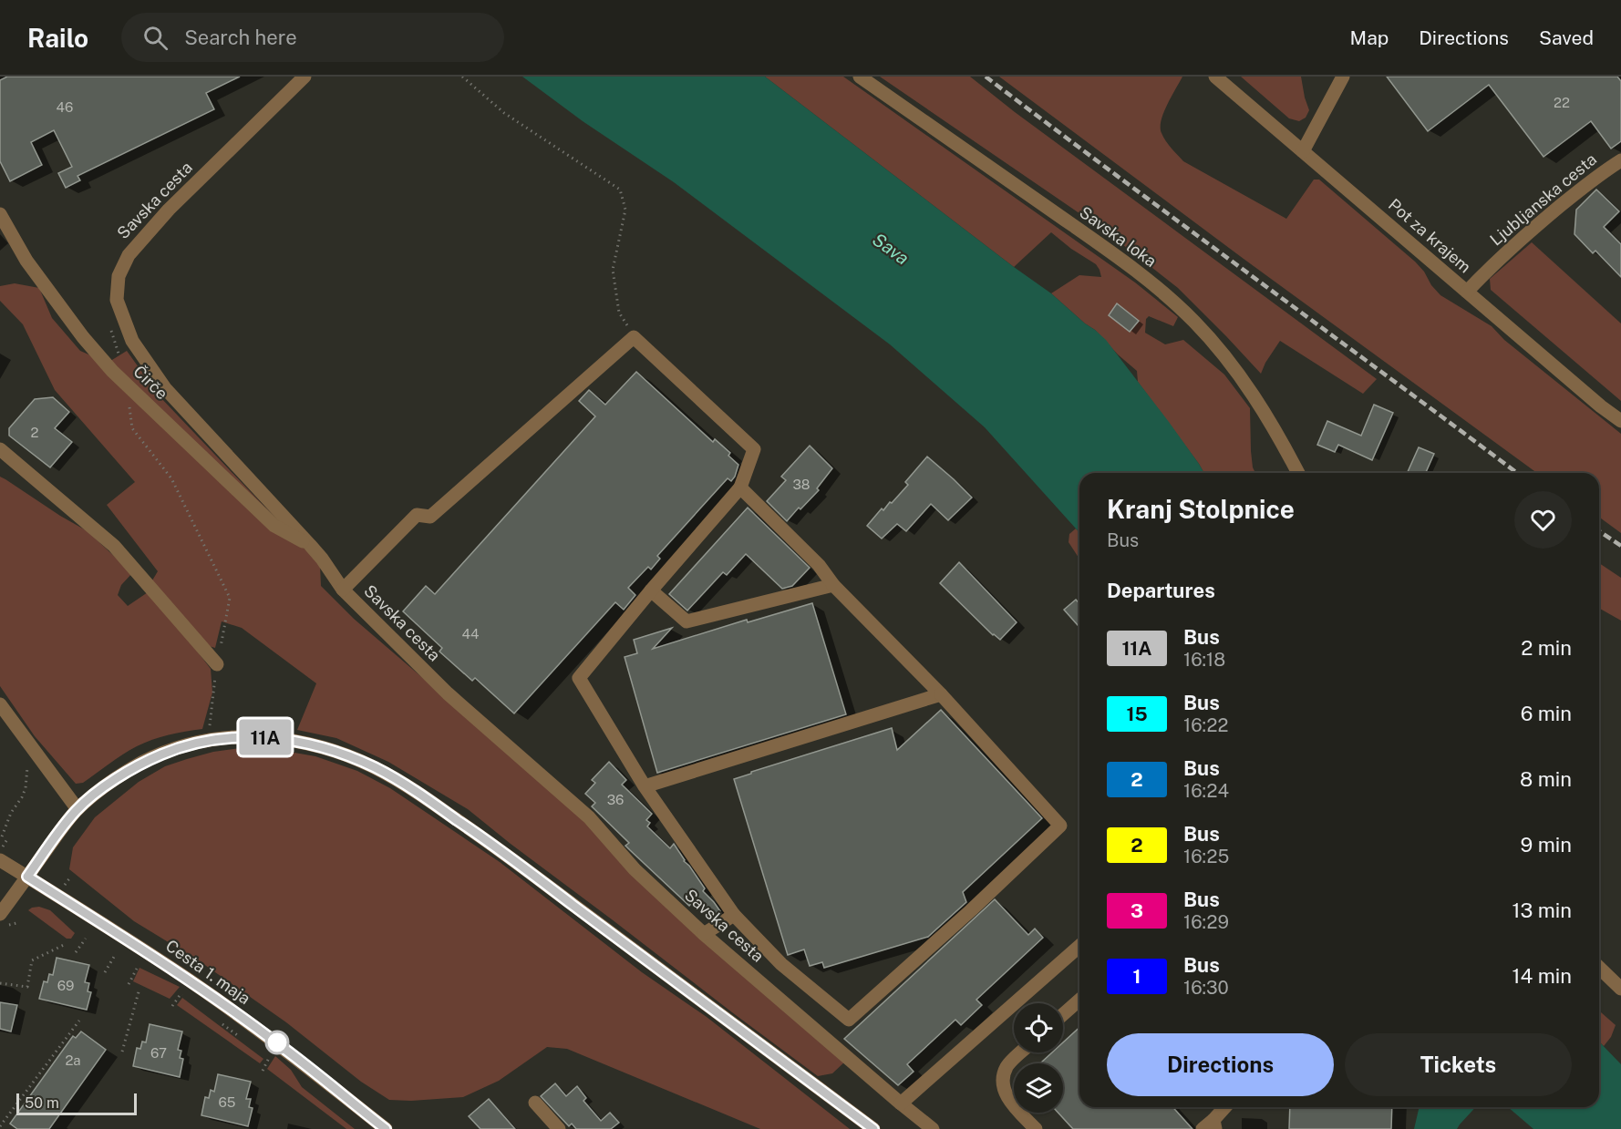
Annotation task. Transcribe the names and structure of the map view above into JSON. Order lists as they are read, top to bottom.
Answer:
{
  "streets": {
    "street": [
      "Ljubljanska cesta",
      "Savska cesta",
      "Pot za krajem",
      "Savska loka",
      "Čirče",
      "Cesta 1. maja"
    ]
  },
  "crossings": [
    ["Ljubljanska cesta", "Pot za krajem"],
    ["Savska cesta", "Čirče"]
  ],
  "water": ["Sava"],
  "lines": ["bus line 11A"],
  "house_numbers": [
    "22",
    "46",
    "2",
    "38",
    "44",
    "36",
    "69",
    "67",
    "2a",
    "65"
  ],
  "scale_bar": "50 m",
  "page": {
    "header": "Railo",
    "search": "Search here",
    "nav": ["Map", "Directions", "Saved"],
    "on_map": "11A",
    "heading": [
      ["Kranj Stolpnice", "Bus"],
      "Departures"
    ],
    "list": [
      {
        "mark": "11A",
        "name": "Bus",
        "note": "16:18",
        "value": "2 min"
      },
      {
        "mark": "15",
        "name": "Bus",
        "note": "16:22",
        "value": "6 min"
      },
      {
        "mark": "2",
        "name": "Bus",
        "note": "16:24",
        "value": "8 min"
      },
      {
        "mark": "2",
        "name": "Bus",
        "note": "16:25",
        "value": "9 min"
      },
      {
        "mark": "3",
        "name": "Bus",
        "note": "16:29",
        "value": "13 min"
      },
      {
        "mark": "1",
        "name": "Bus",
        "note": "16:30",
        "value": "14 min"
      }
    ],
    "buttons": ["Directions", "Tickets"],
    "scale": "50 m"
  }
}
